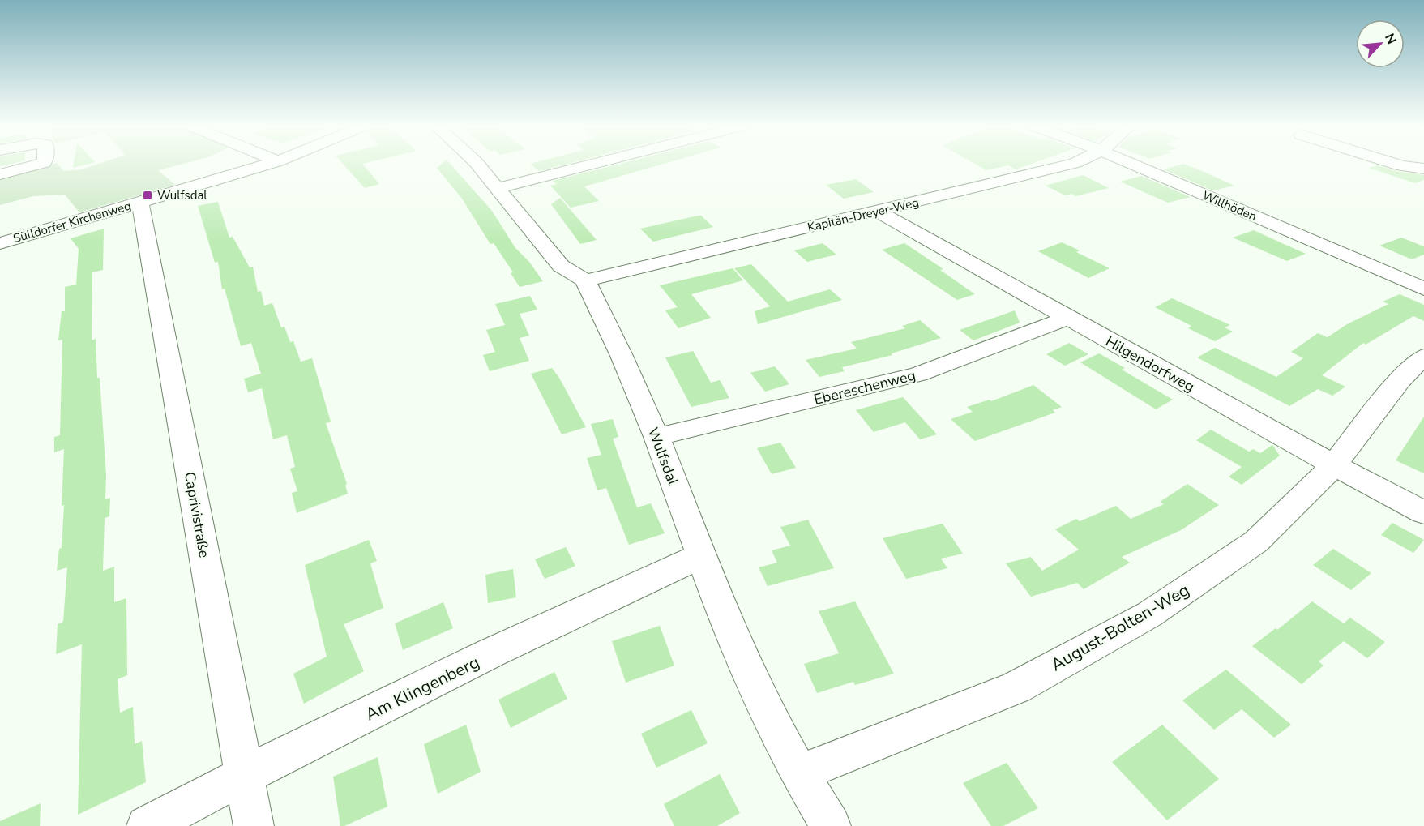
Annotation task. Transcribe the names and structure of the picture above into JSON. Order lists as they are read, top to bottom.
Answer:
{
  "streets": {
    "street": [
      "Willhöden",
      "Kapitän-Dreyer-Weg",
      "Sülldorfer Kirchenweg",
      "Hilgendorfweg",
      "Ebereschenweg",
      "Wulfsdal",
      "Caprivistraße",
      "August-Bolten-Weg",
      "Am Klingenberg"
    ]
  },
  "crossings": [
    ["Kapitän-Dreyer-Weg", "Hilgendorfweg"],
    ["Kapitän-Dreyer-Weg", "Wulfsdal"],
    ["Sülldorfer Kirchenweg", "Caprivistraße"],
    ["Hilgendorfweg", "Ebereschenweg"],
    ["Hilgendorfweg", "August-Bolten-Weg"],
    ["Ebereschenweg", "Wulfsdal"],
    ["Wulfsdal", "August-Bolten-Weg"],
    ["Wulfsdal", "Am Klingenberg"],
    ["Caprivistraße", "Am Klingenberg"]
  ],
  "places": {
    "transit": ["Wulfsdal"]
  },
  "north": "top right"
}
